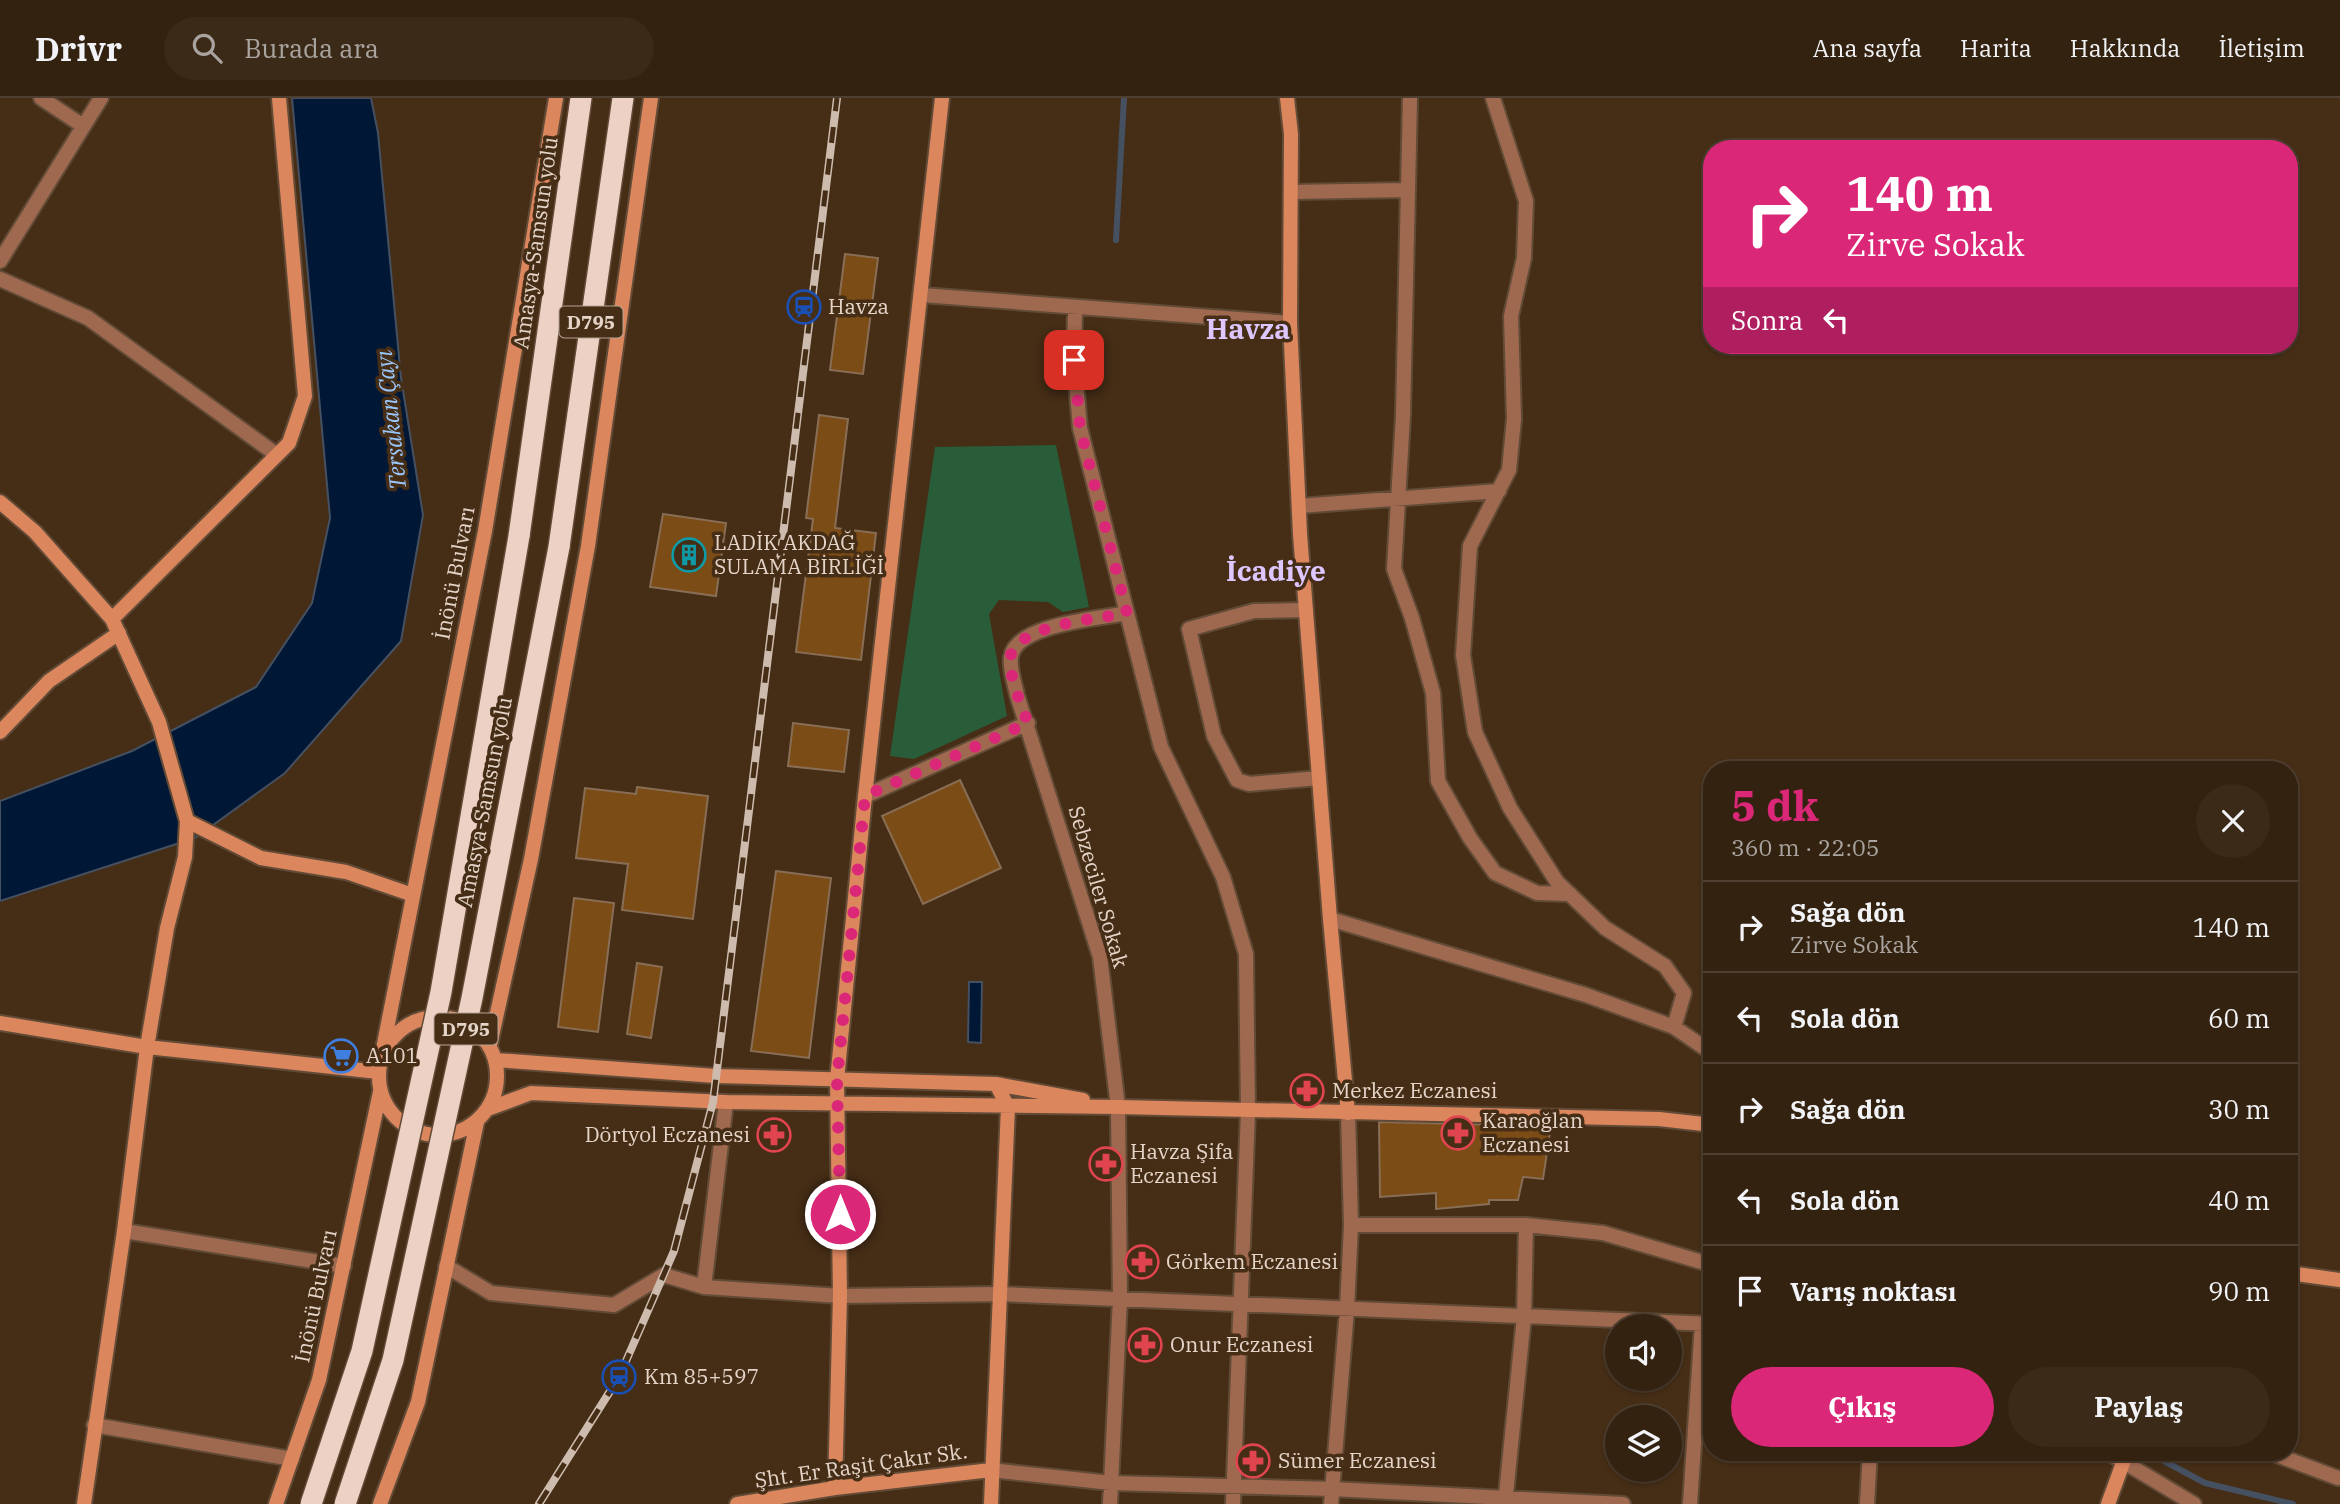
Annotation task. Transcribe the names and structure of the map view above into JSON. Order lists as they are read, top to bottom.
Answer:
{
  "streets": {
    "highway": ["Amasya-Samsun yolu", "D795"],
    "street": ["İnönü Bulvarı", "Sebzeciler Sokak", "Şht. Er Raşit Çakır Sk."]
  },
  "districts": ["Havza", "İcadiye"],
  "water": ["Tersakan Çayı"],
  "places": {
    "station": ["Havza", "Km 85+597"],
    "building": ["LADİK AKDAĞ SULAMA BİRLİĞİ"],
    "supermarket": ["A101"],
    "pharmacy": [
      "Merkez Eczanesi",
      "Karaoğlan Eczanesi",
      "Dörtyol Eczanesi",
      "Havza Şifa Eczanesi",
      "Görkem Eczanesi",
      "Onur Eczanesi",
      "Sümer Eczanesi"
    ]
  },
  "page": {
    "header": "Drivr",
    "search": "Burada ara",
    "nav": [
      "Ana sayfa",
      "Harita",
      "Hakkında",
      "İletişim"
    ],
    "turn": ["140 m", "Zirve Sokak"],
    "then": "Sonra",
    "heading": ["5 dk", "360 m · 22:05"],
    "list": [
      {
        "name": "Sağa dön",
        "note": "Zirve Sokak",
        "value": "140 m"
      },
      {
        "name": "Sola dön",
        "value": "60 m"
      },
      {
        "name": "Sağa dön",
        "value": "30 m"
      },
      {
        "name": "Sola dön",
        "value": "40 m"
      },
      {
        "name": "Varış noktası",
        "value": "90 m"
      }
    ],
    "buttons": ["Çıkış", "Paylaş"]
  }
}
